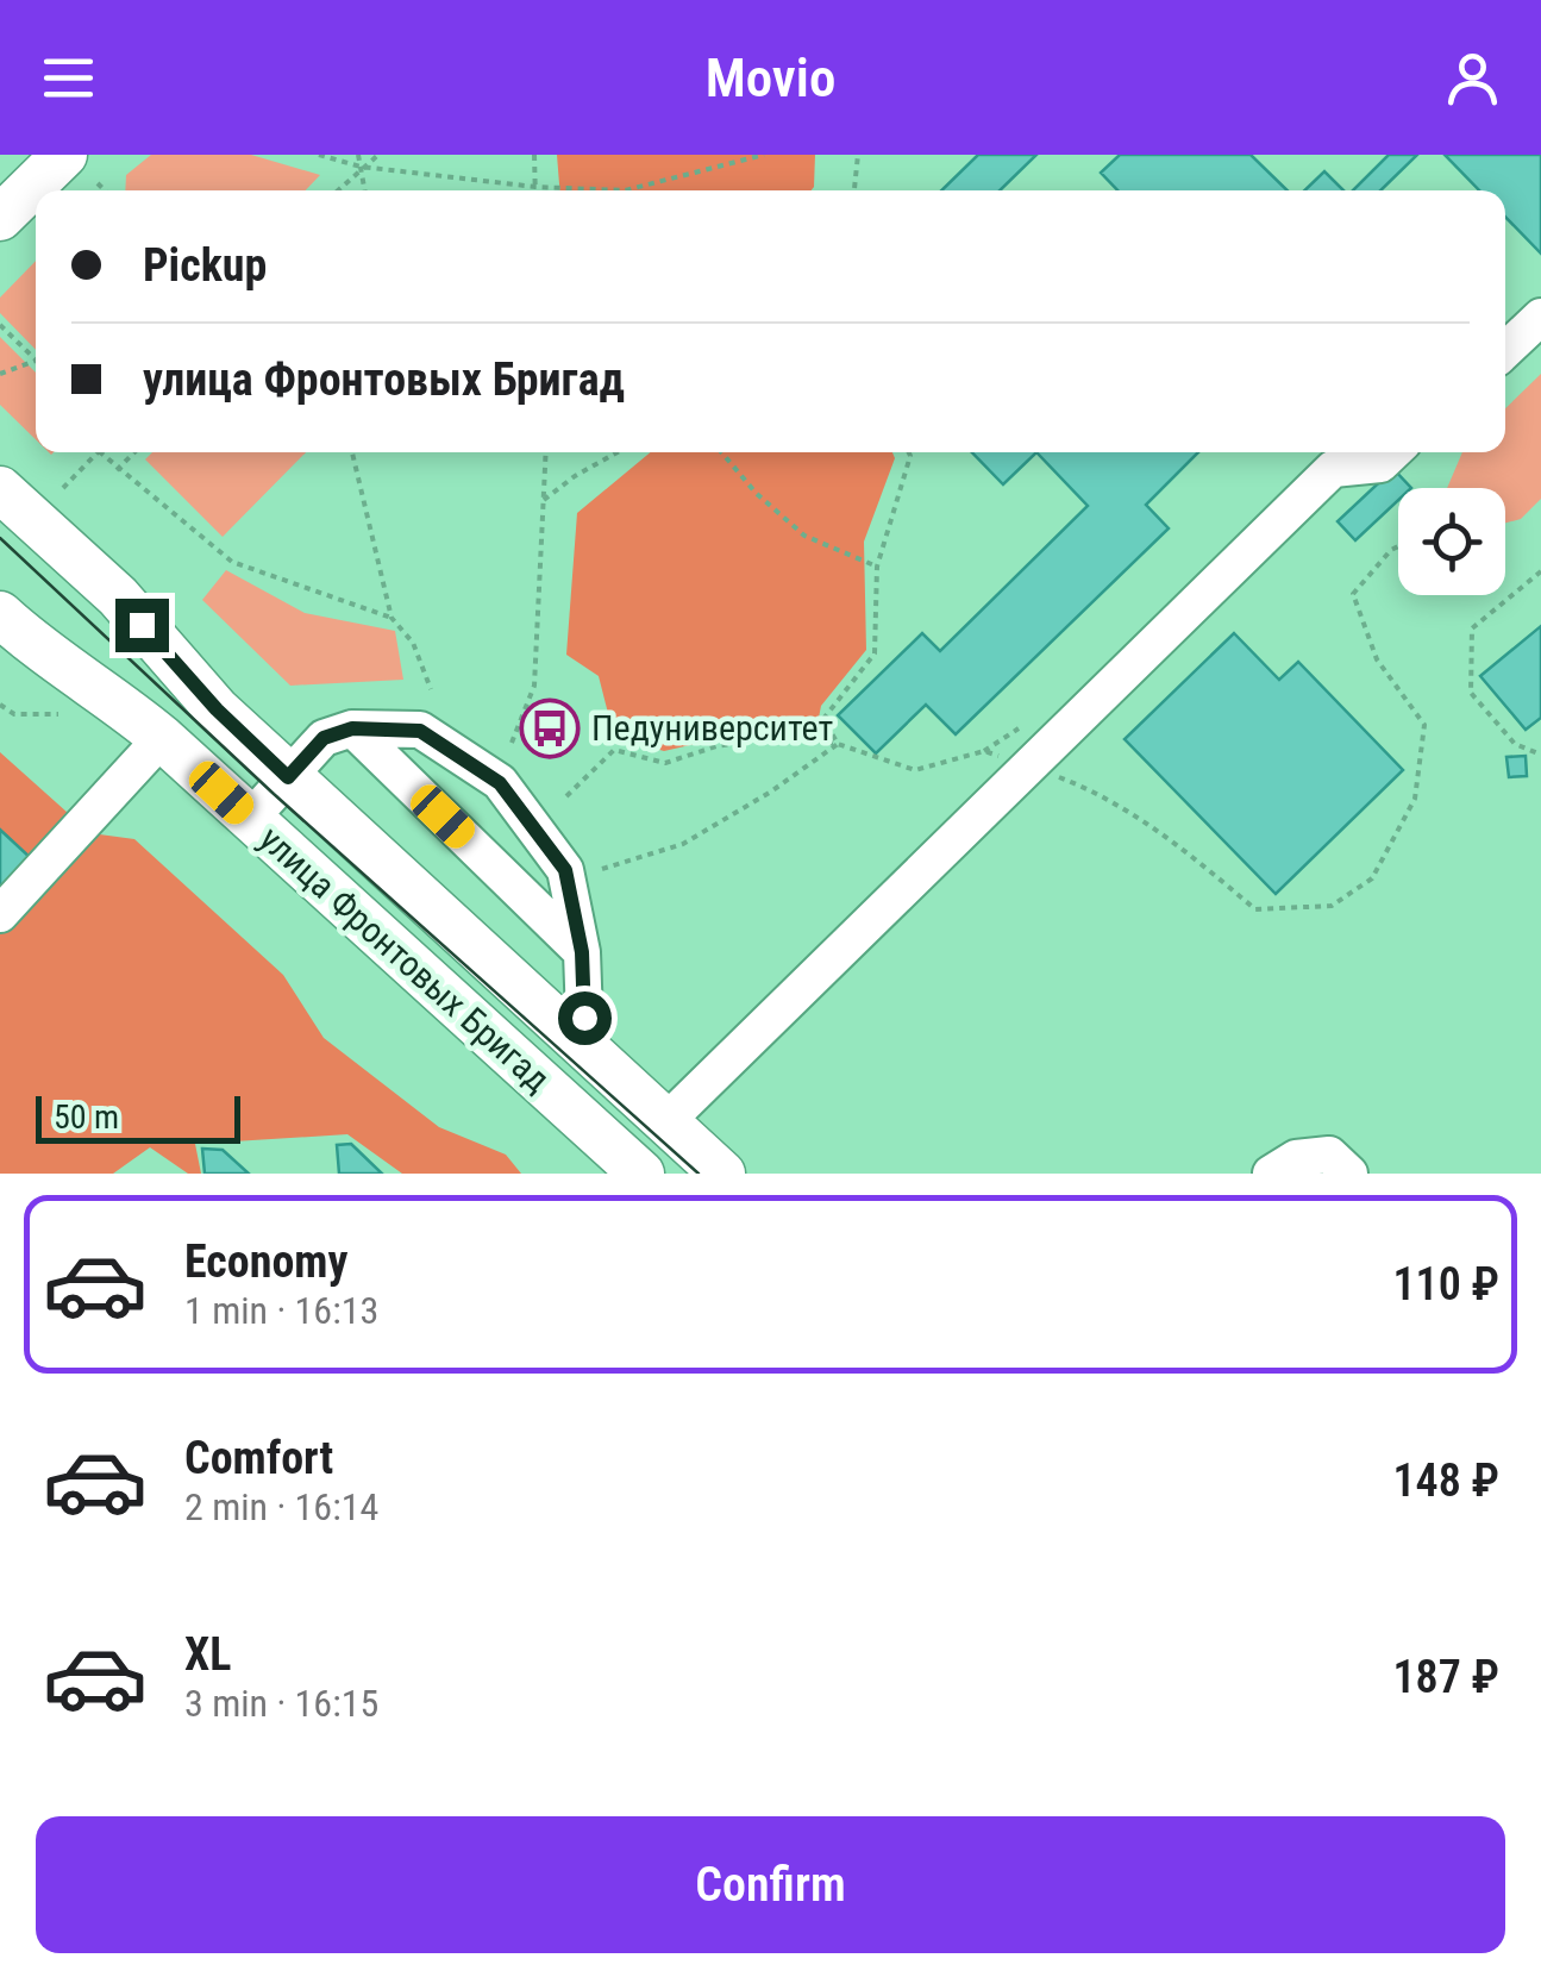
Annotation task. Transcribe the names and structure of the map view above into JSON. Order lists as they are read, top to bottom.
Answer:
{
  "streets": {
    "main road": ["улица Фронтовых Бригад"]
  },
  "places": {
    "bus stop": ["Педуниверситет"]
  },
  "scale_bar": "50 m",
  "page": {
    "header": "Movio",
    "banner": ["Pickup", "улица Фронтовых Бригад"],
    "scale": "50 m",
    "list": [
      {
        "name": "Economy",
        "note": "1 min · 16:13",
        "value": "110 ₽"
      },
      {
        "name": "Comfort",
        "note": "2 min · 16:14",
        "value": "148 ₽"
      },
      {
        "name": "XL",
        "note": "3 min · 16:15",
        "value": "187 ₽"
      }
    ],
    "buttons": "Confirm"
  }
}
